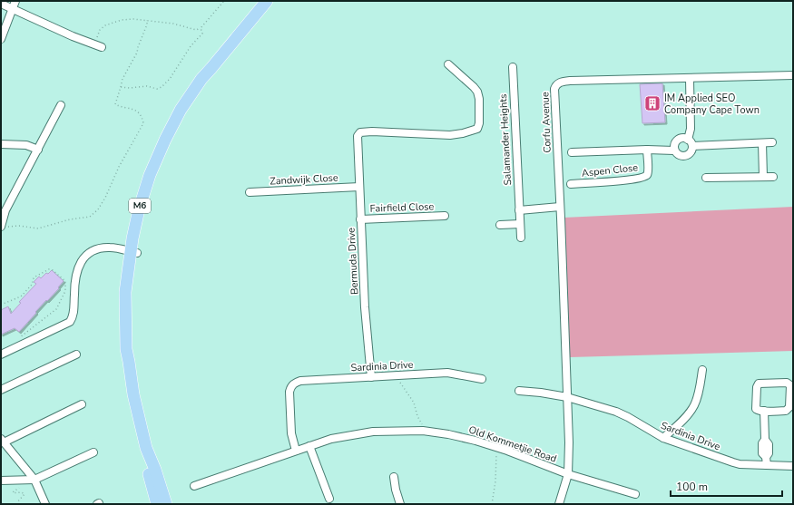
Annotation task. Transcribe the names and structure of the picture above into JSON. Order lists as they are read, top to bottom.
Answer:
{
  "streets": {
    "main road": ["M6"],
    "street": [
      "Corfu Avenue",
      "Salamander Heights",
      "Aspen Close",
      "Zandwijk Close",
      "Fairfield Close",
      "Bermuda Drive",
      "Sardinia Drive",
      "Old Kommetjie Road"
    ]
  },
  "crossings": [
    ["Corfu Avenue", "Sardinia Drive"],
    ["Corfu Avenue", "Old Kommetjie Road"],
    ["Zandwijk Close", "Bermuda Drive"],
    ["Fairfield Close", "Bermuda Drive"],
    ["Bermuda Drive", "Sardinia Drive"],
    ["Sardinia Drive", "Old Kommetjie Road"]
  ],
  "places": {
    "building": ["IM Applied SEO Company Cape Town"]
  },
  "scale_bar": "100 m"
}
